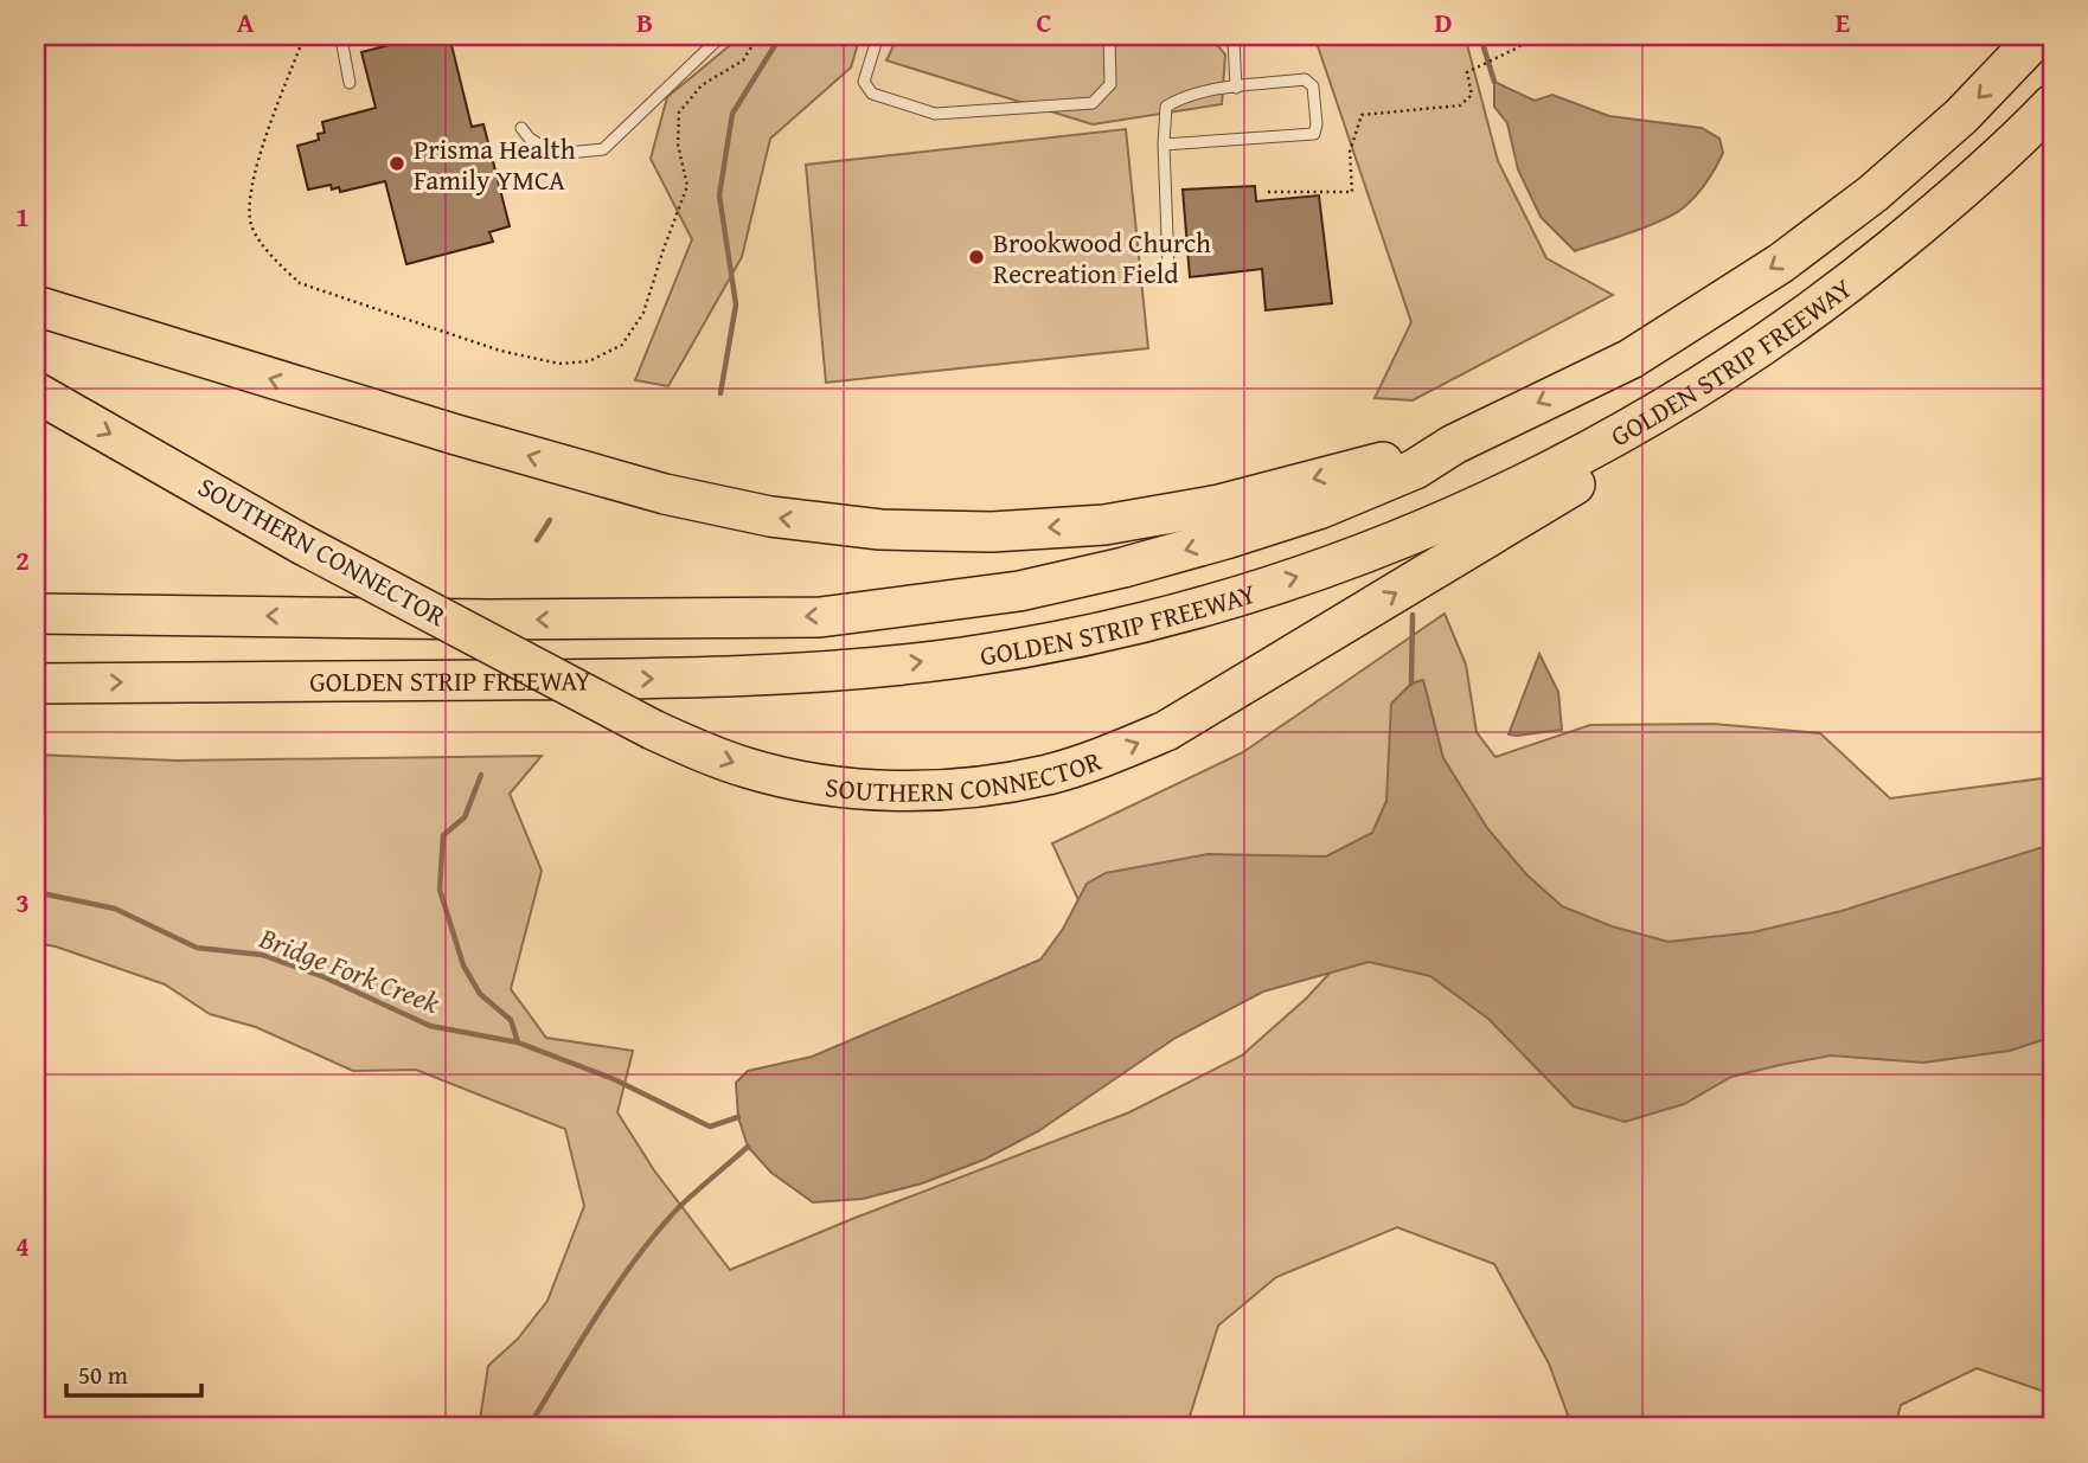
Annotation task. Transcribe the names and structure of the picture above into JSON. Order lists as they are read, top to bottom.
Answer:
{
  "streets": {
    "highway": ["GOLDEN STRIP FREEWAY", "SOUTHERN CONNECTOR"]
  },
  "crossings": [
    ["GOLDEN STRIP FREEWAY", "SOUTHERN CONNECTOR"]
  ],
  "water": ["Bridge Fork Creek"],
  "places": ["Prisma Health Family YMCA", "Brookwood Church Recreation Field"],
  "scale_bar": "50 m",
  "grid": {
    "columns": [
      "A",
      "B",
      "C",
      "D",
      "E"
    ],
    "rows": [
      "1",
      "2",
      "3",
      "4"
    ]
  }
}
